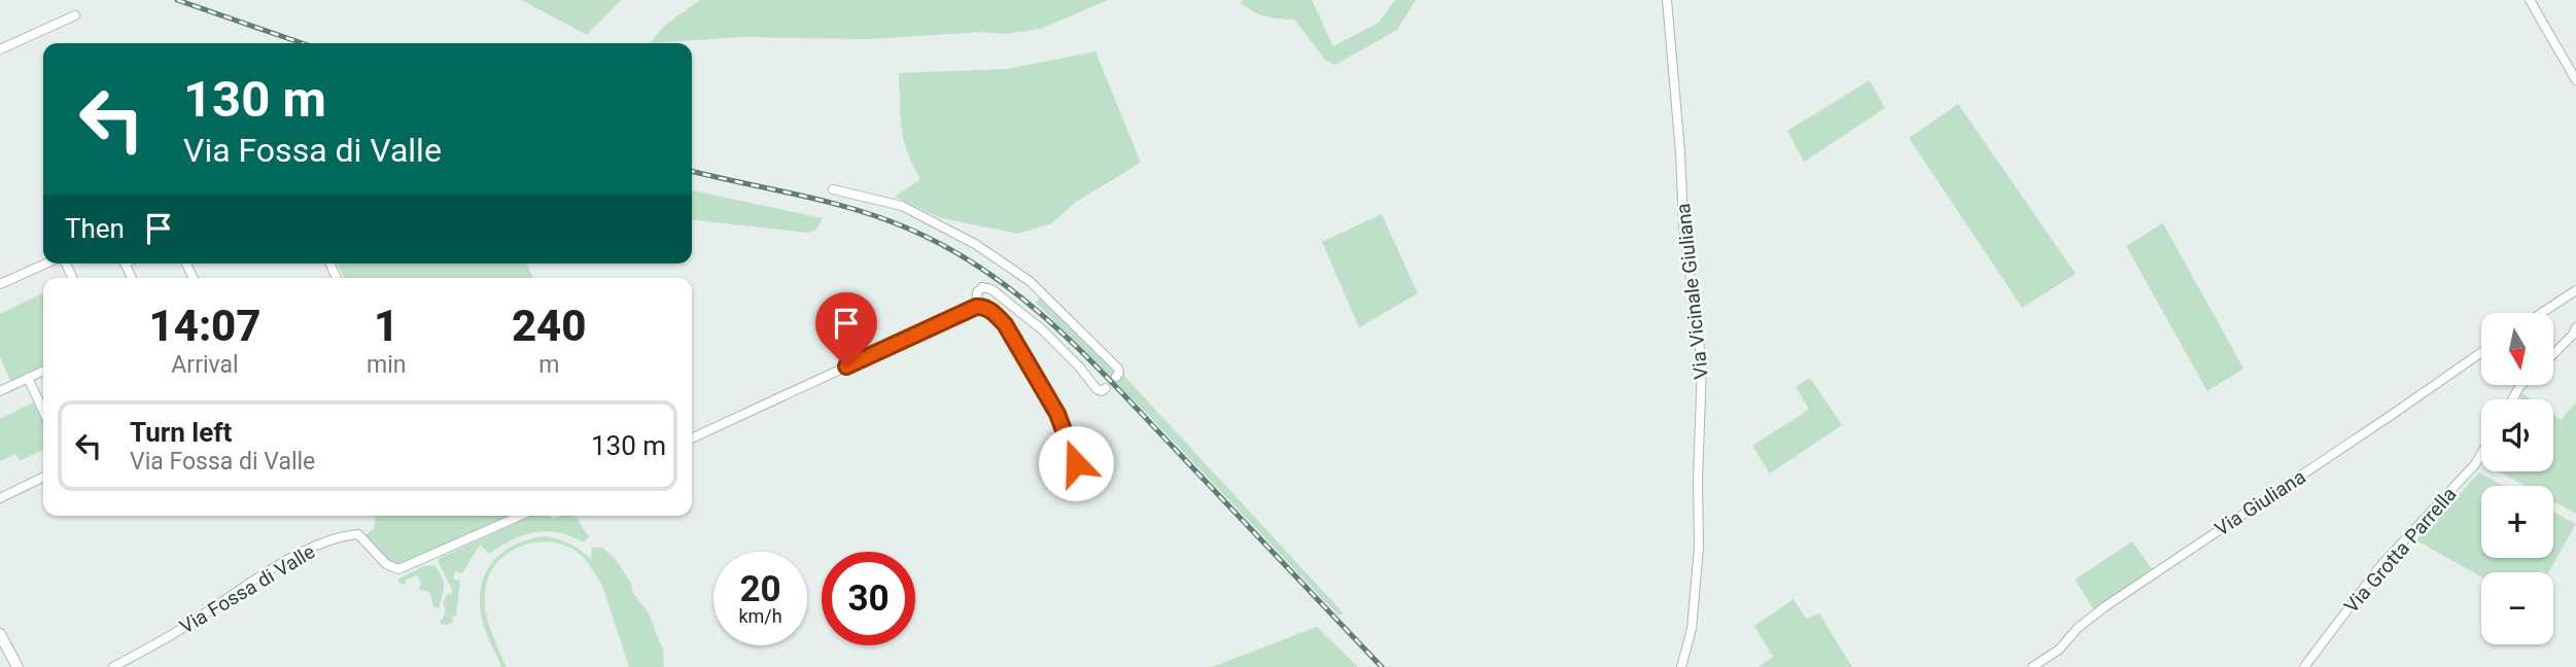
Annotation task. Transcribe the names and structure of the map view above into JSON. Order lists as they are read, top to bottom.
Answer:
{
  "streets": {
    "street": [
      "Via Vicinale Giuliana",
      "Via Giuliana",
      "Via Grotta Parrella",
      "Via Fossa di Valle"
    ]
  },
  "north": "bottom",
  "page": {
    "turn": ["130 m", "Via Fossa di Valle"],
    "then": "Then",
    "eta": [
      "14:07",
      "Arrival",
      "1",
      "min",
      "240",
      "m"
    ],
    "map_buttons": ["+", "−"],
    "list": [
      {
        "name": "Turn left",
        "note": "Via Fossa di Valle",
        "value": "130 m"
      }
    ],
    "speed": "20 km/h",
    "limit": "30"
  }
}
